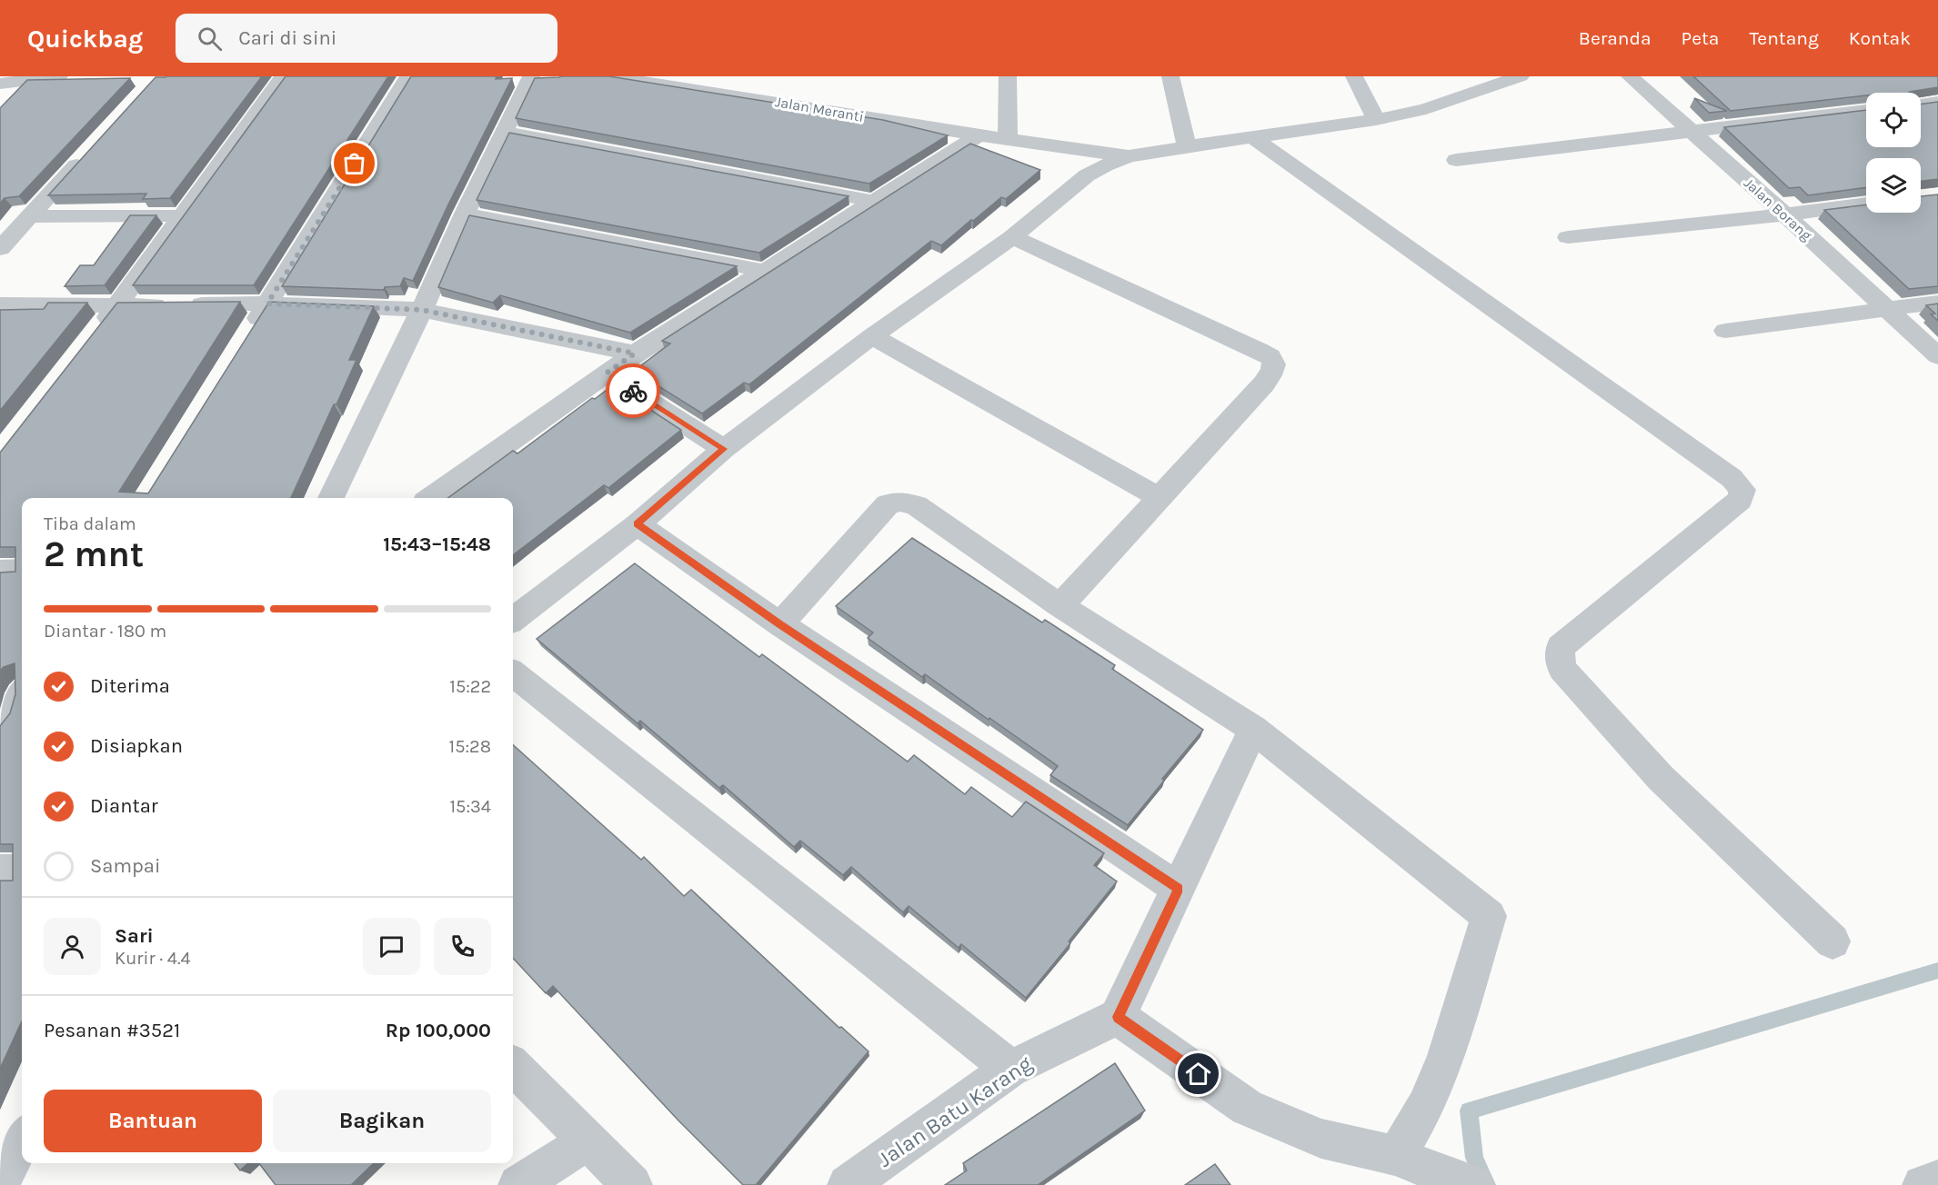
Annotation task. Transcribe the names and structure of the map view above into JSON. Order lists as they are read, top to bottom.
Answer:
{
  "streets": {
    "street": ["Jalan Meranti", "Jalan Borang", "Jalan Batu Karang"]
  },
  "page": {
    "header": "Quickbag",
    "search": "Cari di sini",
    "nav": [
      "Beranda",
      "Peta",
      "Tentang",
      "Kontak"
    ],
    "heading": ["2 mnt", "Tiba dalam", "15:43–15:48"],
    "panel": [
      "Sari",
      "Kurir · 4.4",
      "Pesanan #3521",
      "Rp 100,000"
    ],
    "bar": "Diantar · 180 m",
    "list": [
      ["Diterima", "15:22"],
      ["Disiapkan", "15:28"],
      ["Diantar", "15:34"],
      "Sampai"
    ],
    "buttons": ["Bantuan", "Bagikan"]
  }
}
